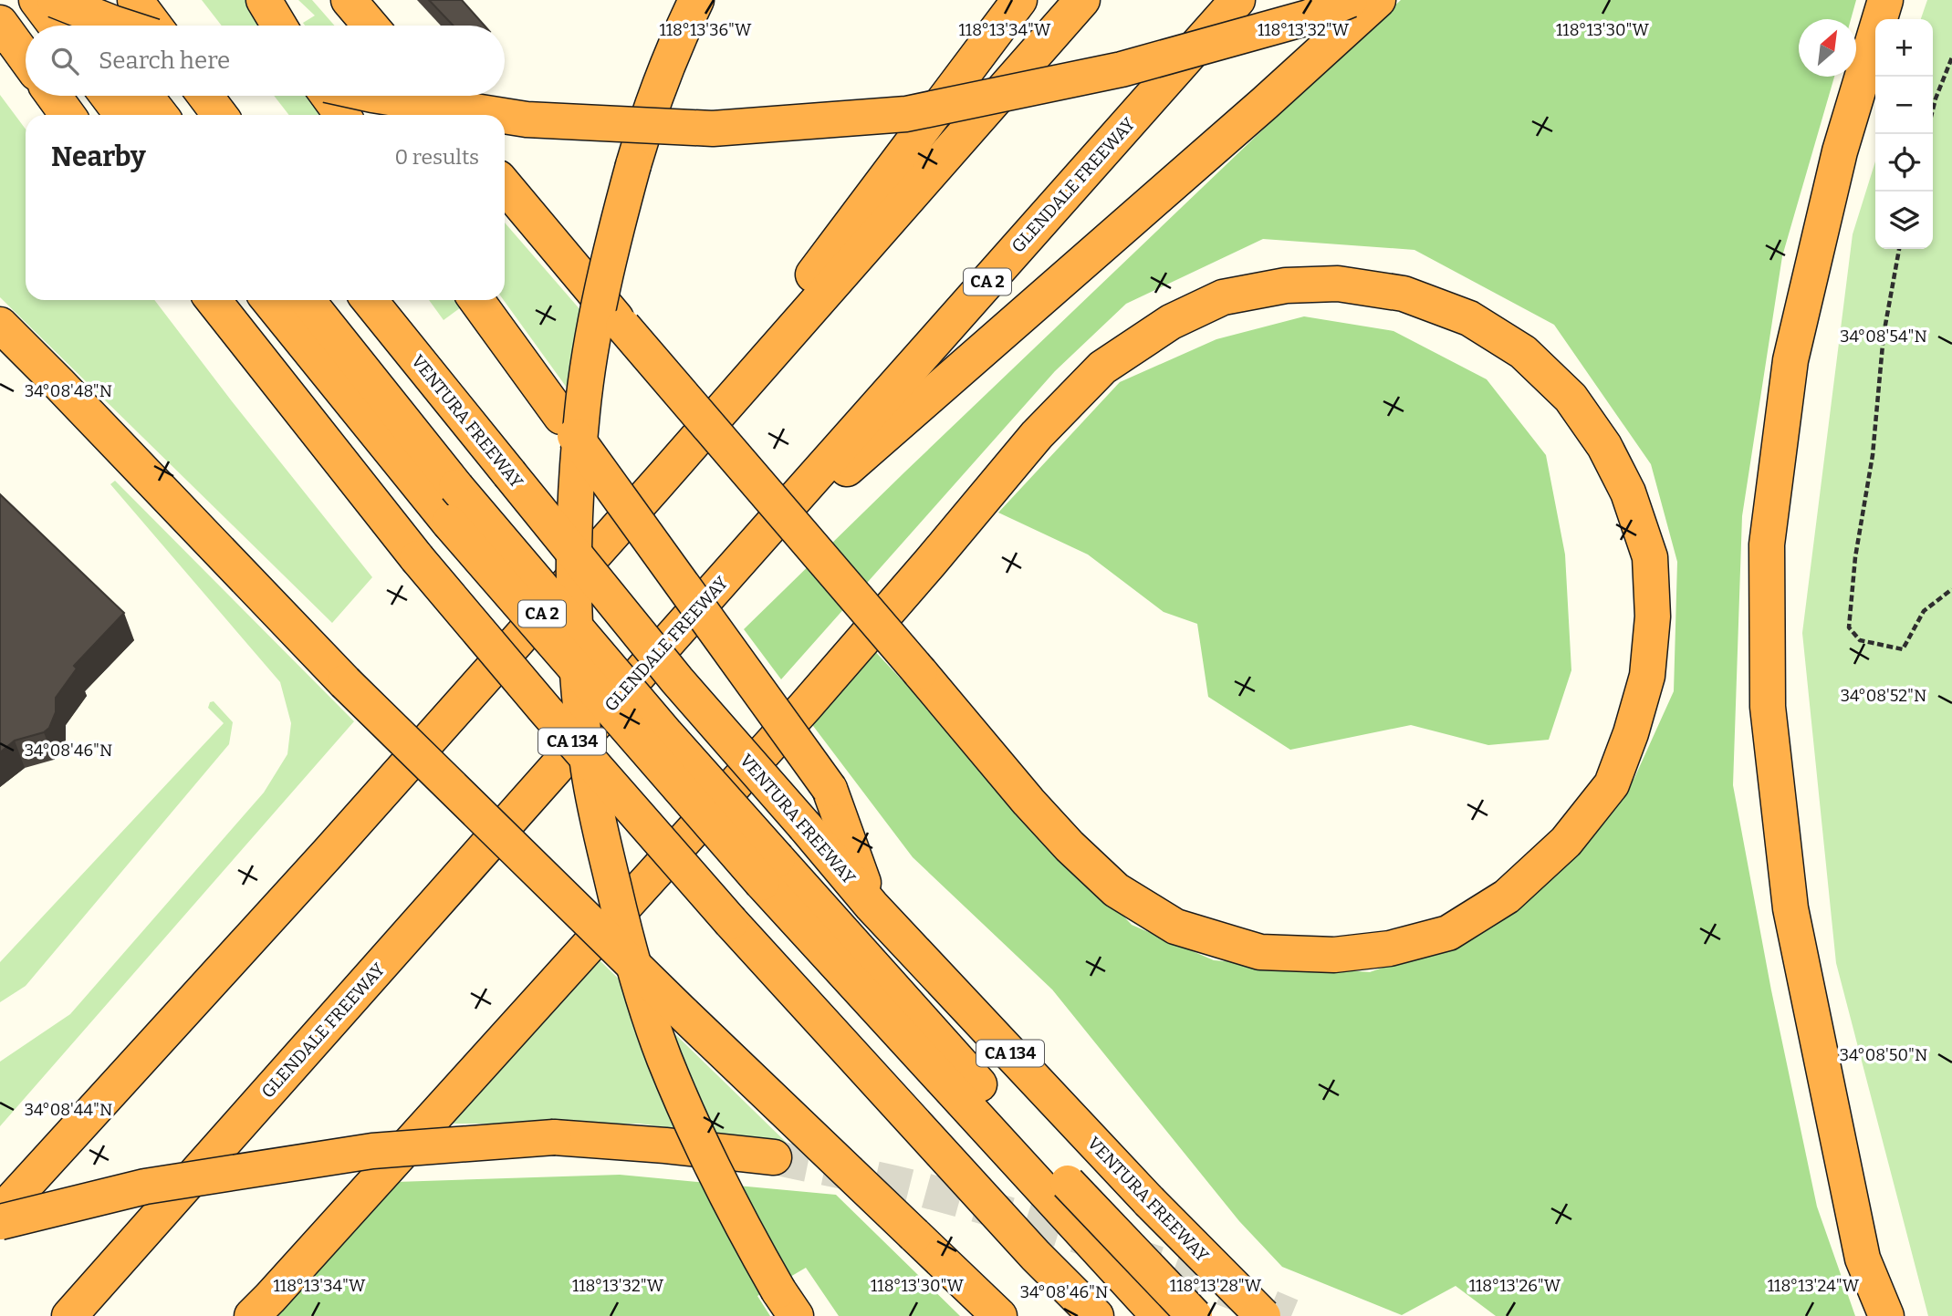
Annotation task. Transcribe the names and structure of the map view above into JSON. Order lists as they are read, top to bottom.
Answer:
{
  "streets": {
    "highway": [
      "GLENDALE FREEWAY",
      "CA 2",
      "VENTURA FREEWAY",
      "CA 134"
    ]
  },
  "north": "top right",
  "page": {
    "map_buttons": ["+", "−"],
    "search": "Search here",
    "heading": ["Nearby", "0 results"]
  },
  "coordinates": [
    "118°13'36\"W",
    "118°13'34\"W",
    "118°13'32\"W",
    "118°13'30\"W",
    "34°08'54\"N",
    "34°08'48\"N",
    "34°08'52\"N",
    "34°08'46\"N",
    "34°08'50\"N",
    "34°08'44\"N",
    "118°13'28\"W",
    "118°13'26\"W",
    "118°13'24\"W"
  ]
}
